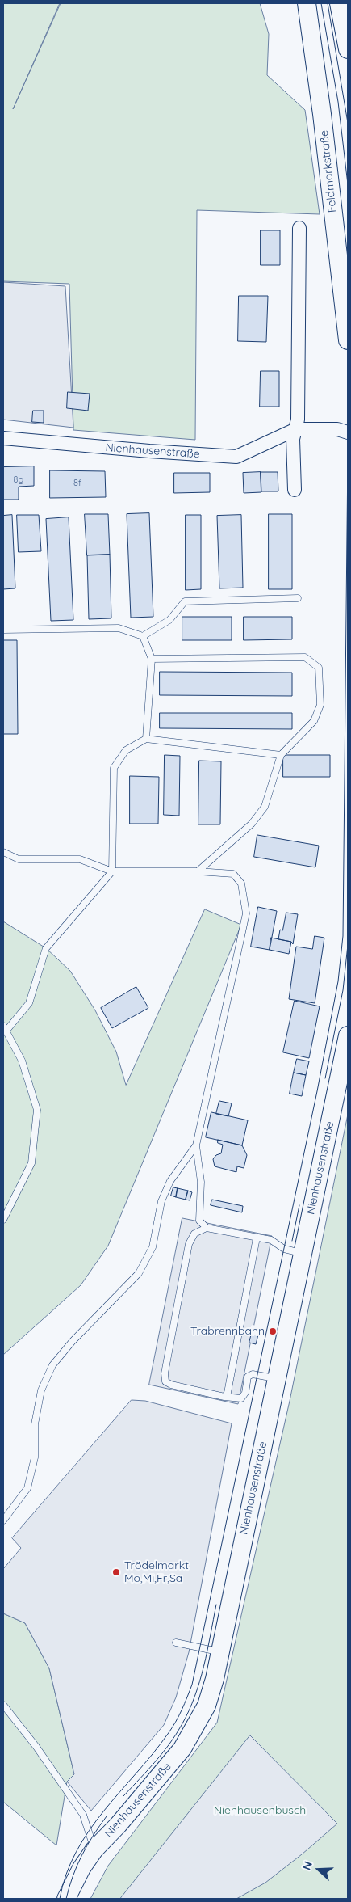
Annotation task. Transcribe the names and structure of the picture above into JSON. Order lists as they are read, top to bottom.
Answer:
{
  "streets": {
    "main road": ["Feldmarkstraße", "Nienhausenstraße"]
  },
  "parks": ["Nienhausenbusch"],
  "places": ["Trabrennbahn", "Trödelmarkt Mo,Mi,Fr,Sa"],
  "house_numbers": ["8g", "8f"],
  "north": "left"
}
